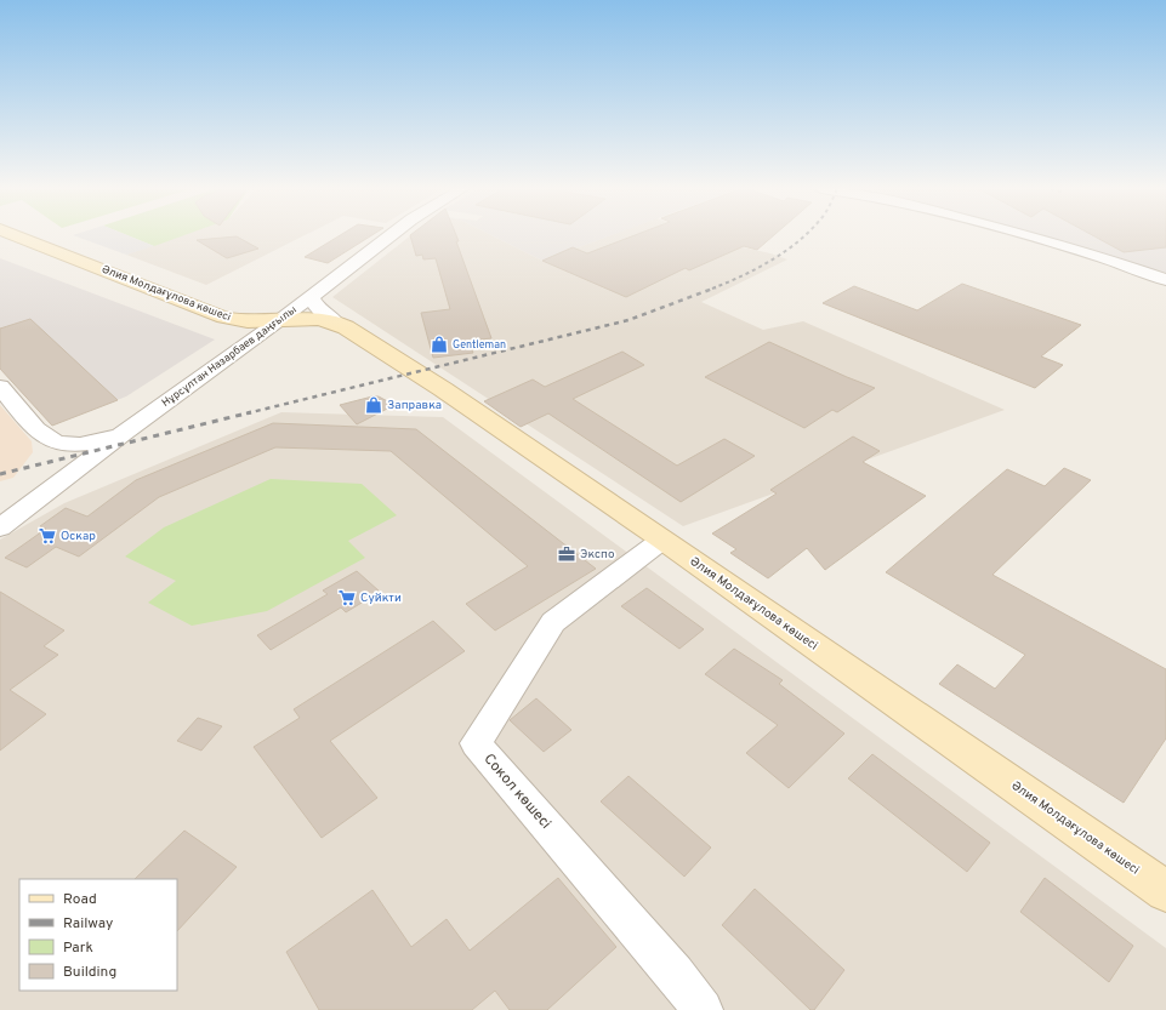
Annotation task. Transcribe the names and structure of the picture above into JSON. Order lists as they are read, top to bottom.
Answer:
{
  "streets": {
    "main road": ["Әлия Молдағұлова көшесі"],
    "street": ["Нұрсұлтан Назарбаев даңғылы", "Сокол көшесі"]
  },
  "crossings": [
    ["Әлия Молдағұлова көшесі", "Нұрсұлтан Назарбаев даңғылы"],
    ["Әлия Молдағұлова көшесі", "Сокол көшесі"]
  ],
  "places": {
    "shop": ["Gentleman", "Заправка"],
    "supermarket": ["Оскар", "Суйкти"],
    "office": ["Экспо"]
  },
  "legend": [
    "Road",
    "Railway",
    "Park",
    "Building"
  ]
}
